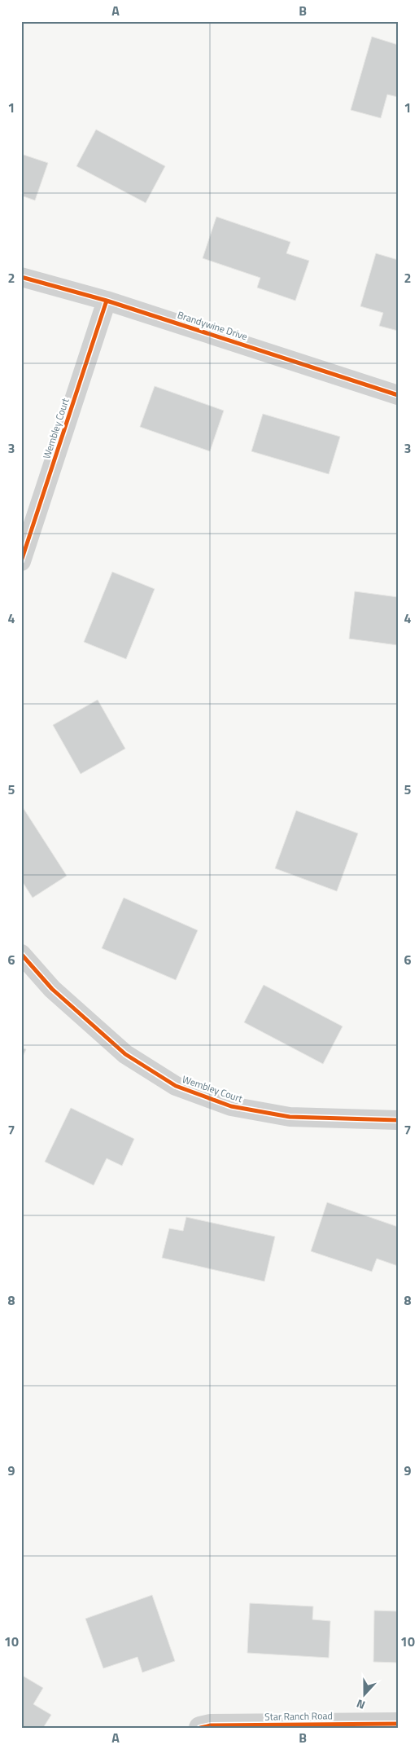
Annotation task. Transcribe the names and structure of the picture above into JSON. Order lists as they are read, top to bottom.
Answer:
{
  "streets": {
    "street": ["Brandywine Drive", "Wembley Court", "Star Ranch Road"]
  },
  "crossings": [
    ["Brandywine Drive", "Wembley Court"]
  ],
  "north": "bottom",
  "grid": {
    "columns": ["A", "B"],
    "rows": [
      "1",
      "2",
      "3",
      "4",
      "5",
      "6",
      "7",
      "8",
      "9",
      "10"
    ]
  }
}
